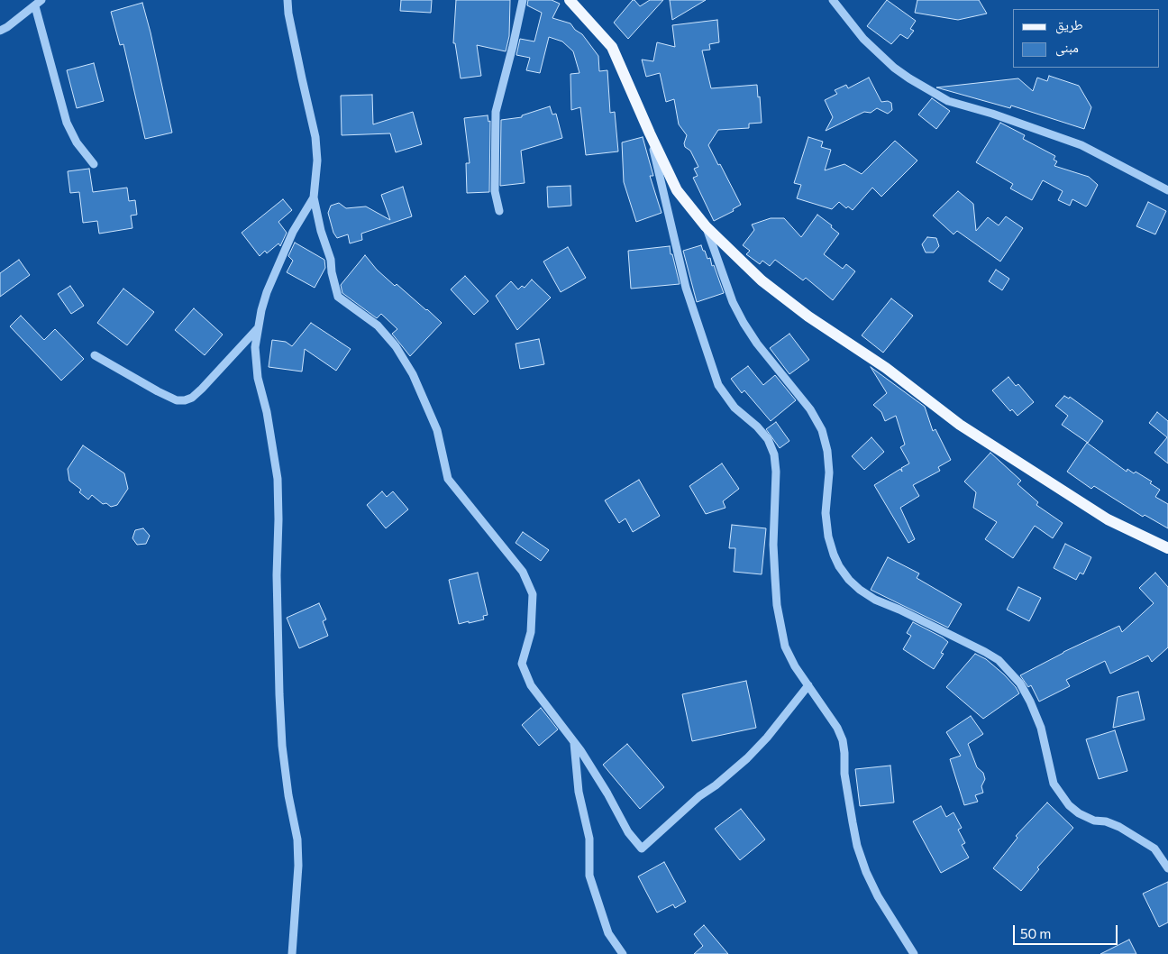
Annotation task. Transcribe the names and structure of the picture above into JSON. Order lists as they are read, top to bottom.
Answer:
{
  "legend": ["طريق", "مبنى"],
  "scale_bar": "50 m"
}
